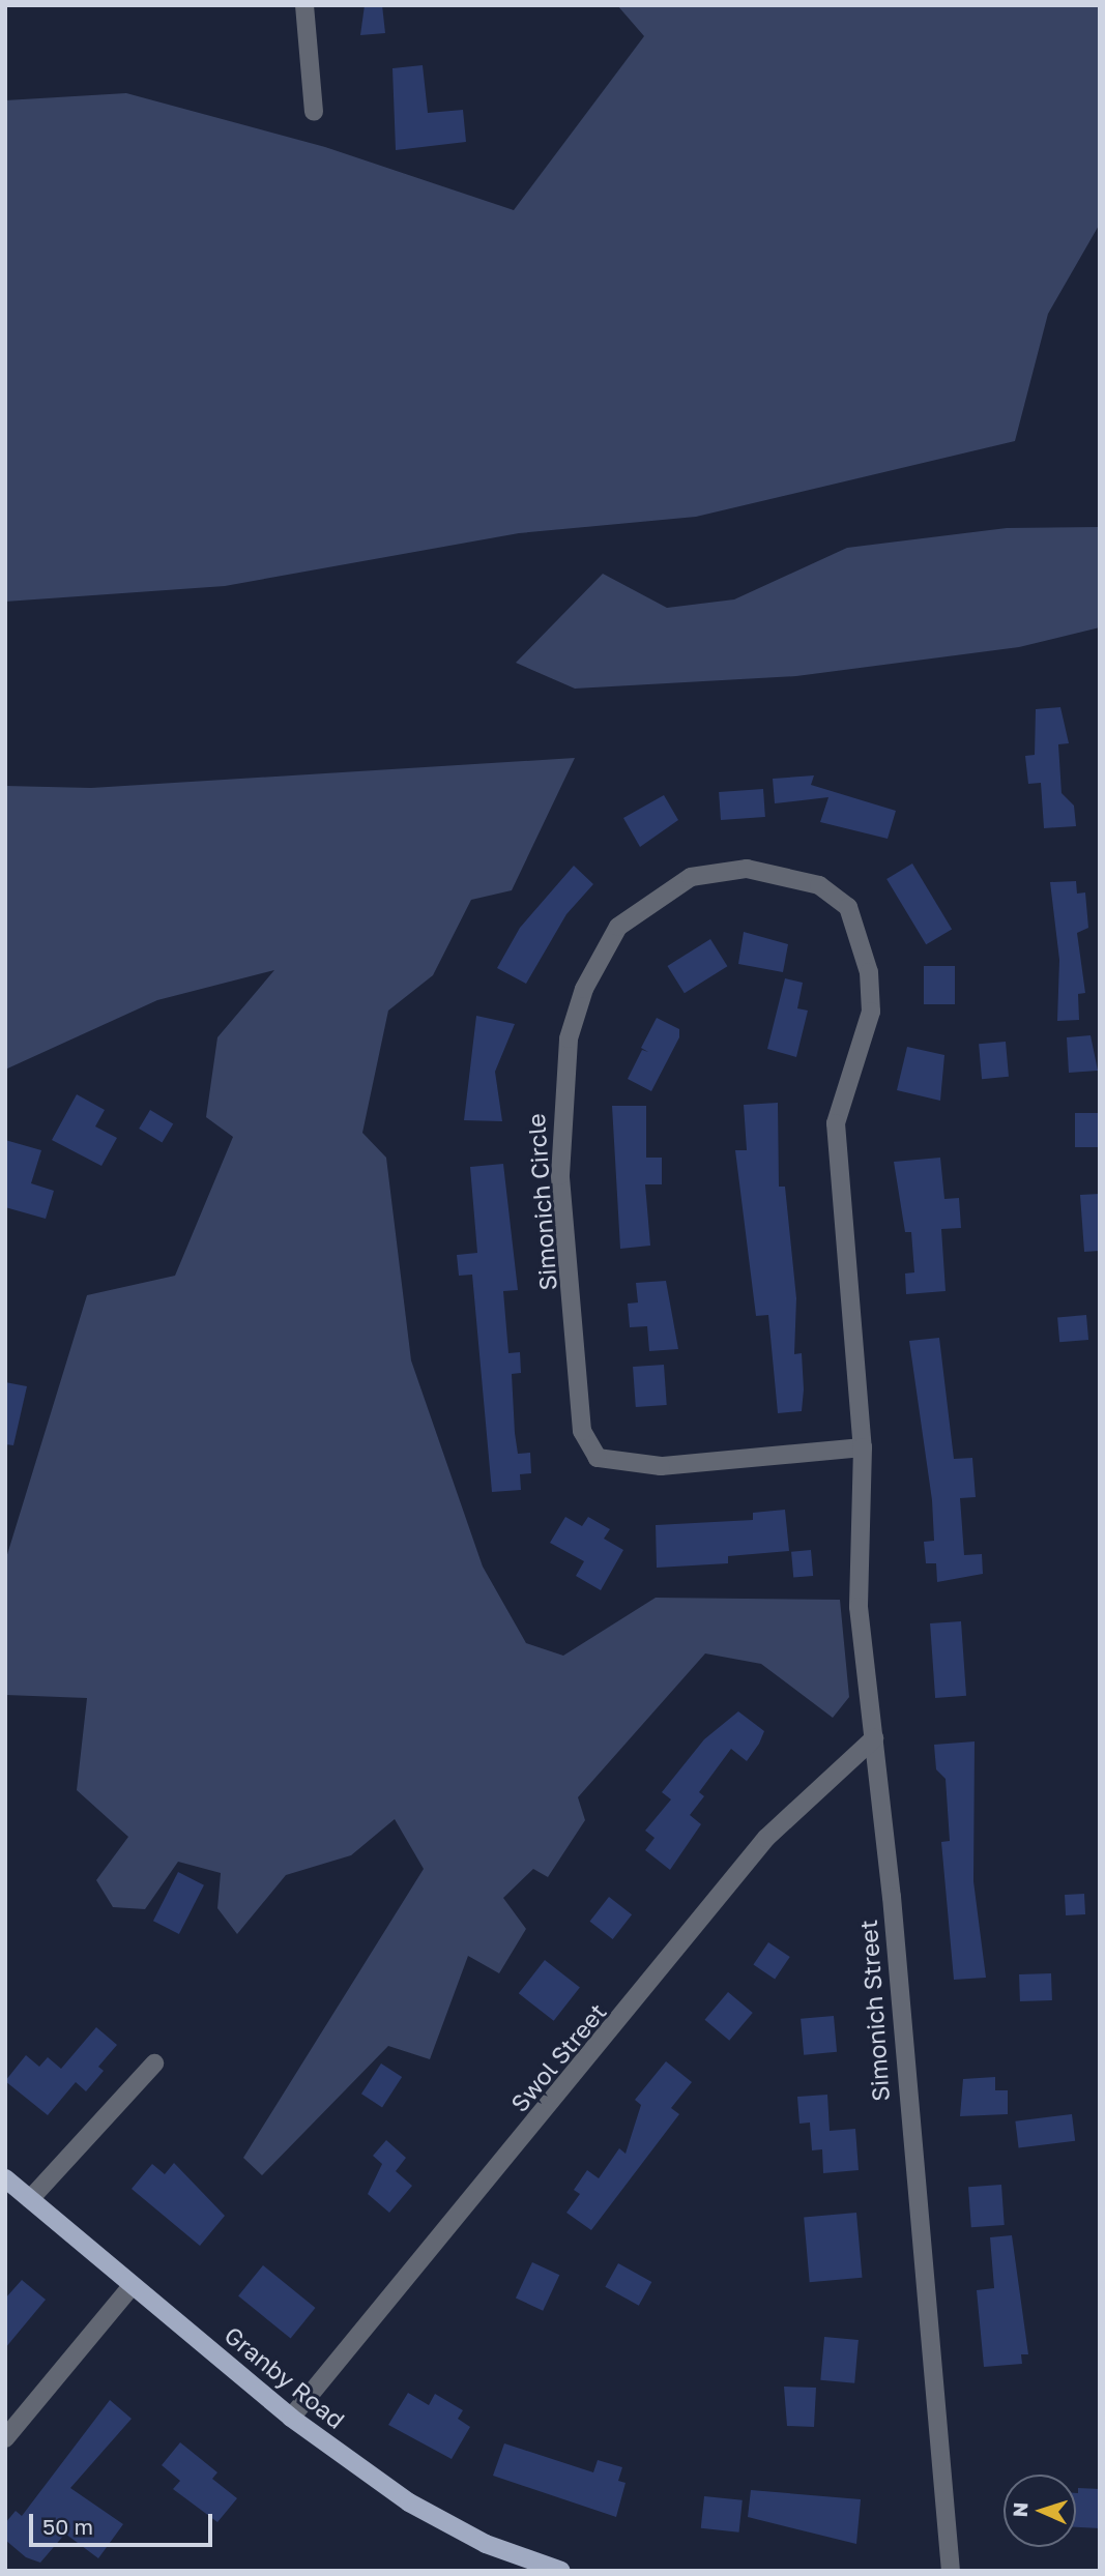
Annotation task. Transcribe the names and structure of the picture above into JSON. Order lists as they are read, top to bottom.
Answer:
{
  "streets": {
    "main road": ["Granby Road"],
    "street": ["Simonich Circle", "Simonich Street", "Swol Street"]
  },
  "crossings": [
    ["Simonich Circle", "Simonich Street"],
    ["Simonich Street", "Swol Street"],
    ["Swol Street", "Granby Road"]
  ],
  "scale_bar": "50 m",
  "north": "left"
}
